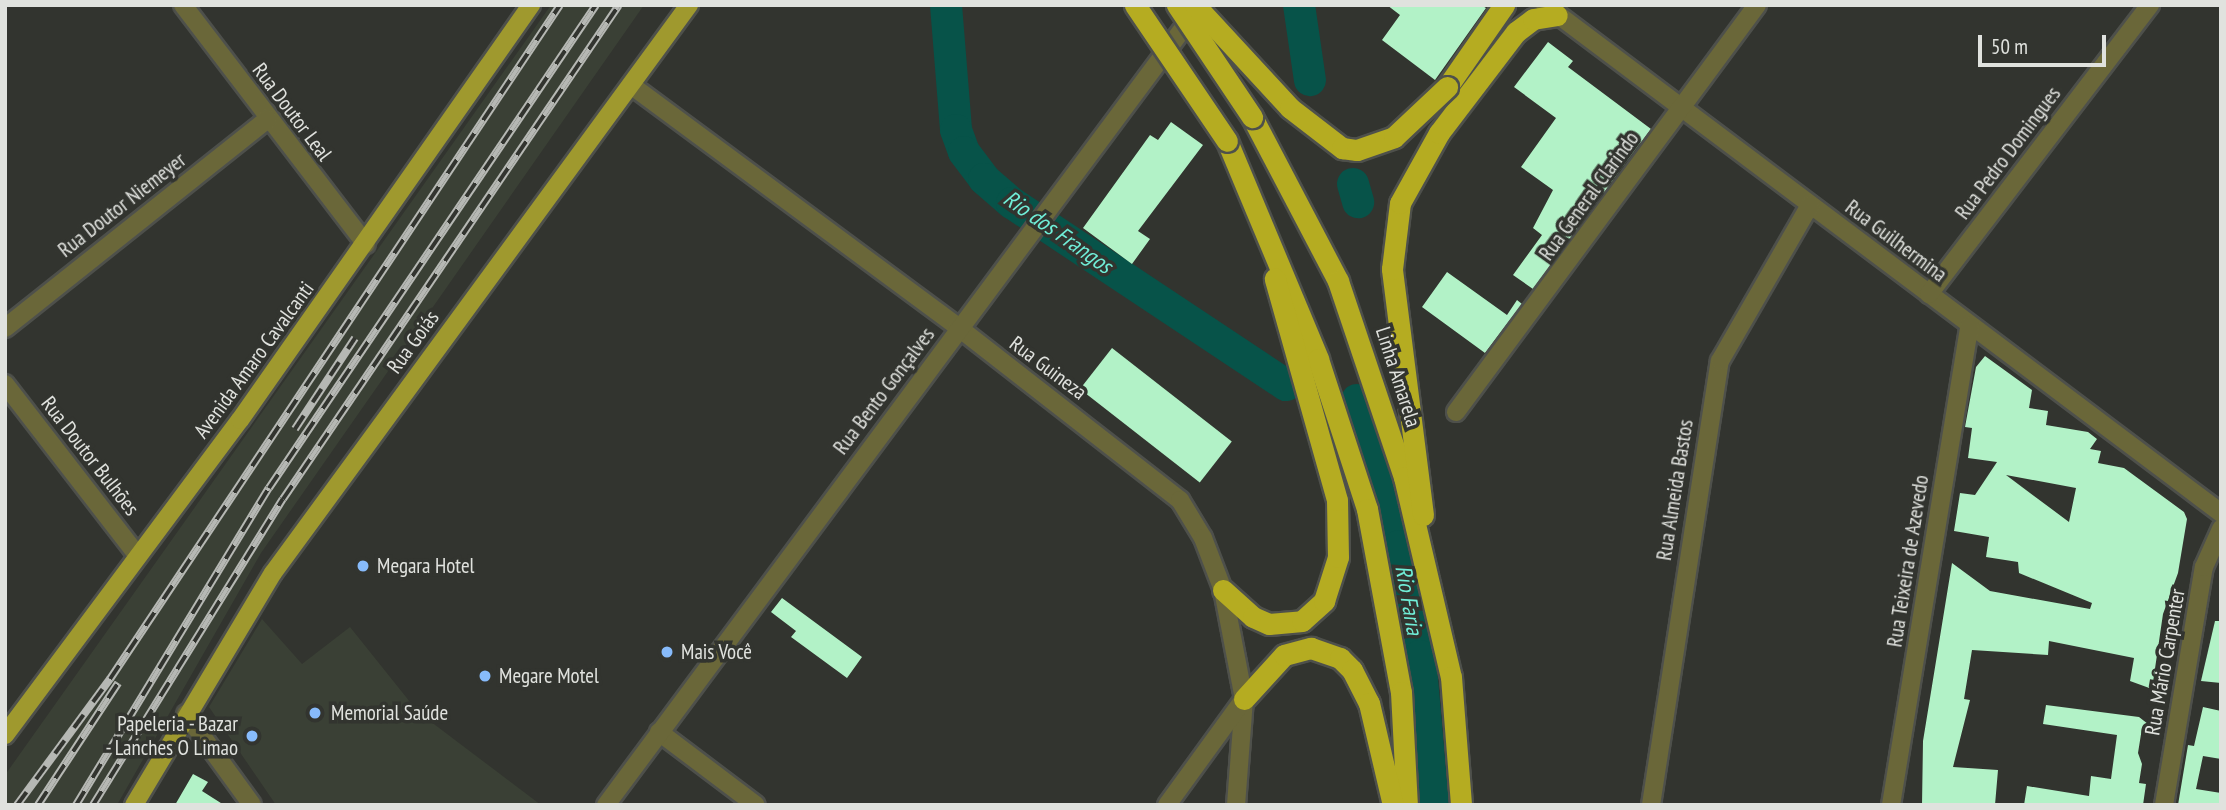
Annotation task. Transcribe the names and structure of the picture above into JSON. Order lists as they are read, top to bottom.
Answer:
{
  "streets": {
    "highway": ["Linha Amarela"],
    "main road": ["Rua Goiás", "Avenida Amaro Cavalcanti"],
    "street": [
      "Rua Doutor Leal",
      "Rua Pedro Domingues",
      "Rua General Clarindo",
      "Rua Doutor Niemeyer",
      "Rua Guilhermina",
      "Rua Guineza",
      "Rua Bento Gonçalves",
      "Rua Doutor Bulhões",
      "Rua Almeida Bastos",
      "Rua Teixeira de Azevedo",
      "Rua Mário Carpenter"
    ]
  },
  "crossings": [
    ["Rua Doutor Leal", "Rua Doutor Niemeyer"],
    ["Rua Doutor Leal", "Avenida Amaro Cavalcanti"],
    ["Rua Pedro Domingues", "Rua Guilhermina"],
    ["Rua General Clarindo", "Rua Guilhermina"],
    ["Rua Guilhermina", "Rua Almeida Bastos"],
    ["Rua Guilhermina", "Rua Teixeira de Azevedo"],
    ["Rua Goiás", "Rua Guineza"],
    ["Avenida Amaro Cavalcanti", "Rua Doutor Bulhões"],
    ["Rua Guineza", "Rua Bento Gonçalves"]
  ],
  "water": ["Rio dos Frangos", "Rio Faria"],
  "places": [
    "Megara Hotel",
    "Mais Você",
    "Megare Motel",
    "Memorial Saúde",
    "Papeleria - Bazar - Lanches O Limao"
  ],
  "scale_bar": "50 m"
}
